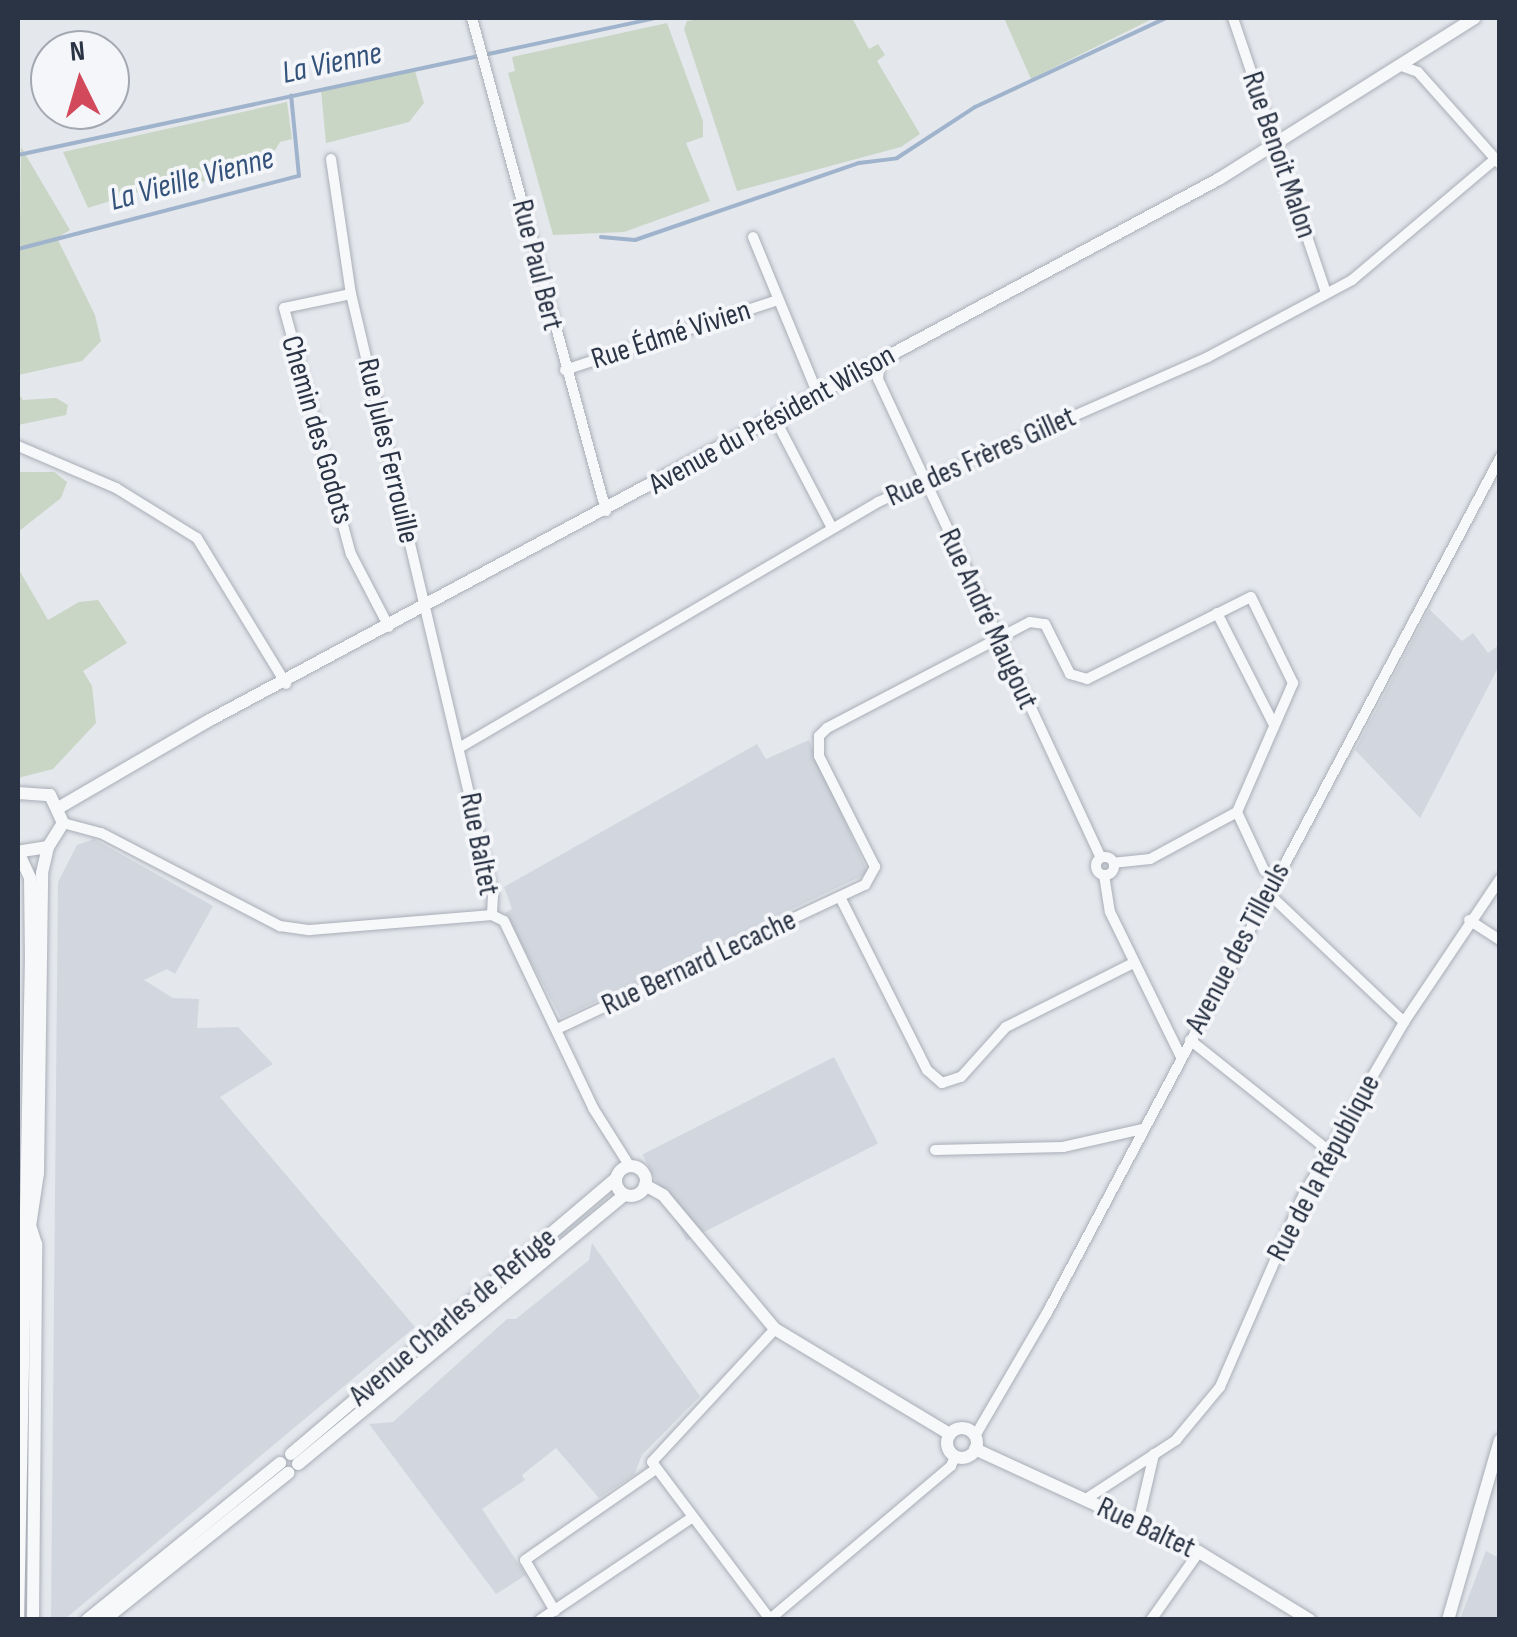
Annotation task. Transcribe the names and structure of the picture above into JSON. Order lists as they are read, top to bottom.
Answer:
{
  "streets": {
    "street": [
      "Rue Benoit Malon",
      "Rue Paul Bert",
      "Rue Édmé Vivien",
      "Avenue du Président Wilson",
      "Chemin des Godots",
      "Rue Jules Ferrouille",
      "Rue des Frères Gillet",
      "Rue André Maugout",
      "Rue Baltet",
      "Avenue des Tilleuls",
      "Rue Bernard Lecache",
      "Rue de la République",
      "Avenue Charles de Refuge"
    ]
  },
  "crossings": [
    ["Rue Benoit Malon", "Avenue du Président Wilson"],
    ["Rue Benoit Malon", "Rue des Frères Gillet"],
    ["Rue Paul Bert", "Rue Édmé Vivien"],
    ["Rue Paul Bert", "Avenue du Président Wilson"],
    ["Avenue du Président Wilson", "Chemin des Godots"],
    ["Avenue du Président Wilson", "Rue Jules Ferrouille"],
    ["Avenue du Président Wilson", "Rue Baltet"],
    ["Chemin des Godots", "Rue Jules Ferrouille"],
    ["Rue Jules Ferrouille", "Rue Baltet"],
    ["Rue des Frères Gillet", "Rue André Maugout"],
    ["Rue des Frères Gillet", "Rue Baltet"],
    ["Rue André Maugout", "Rue Bernard Lecache"],
    ["Rue Baltet", "Avenue des Tilleuls"],
    ["Rue Baltet", "Rue Bernard Lecache"],
    ["Rue Baltet", "Rue de la République"],
    ["Rue Baltet", "Avenue Charles de Refuge"]
  ],
  "water": ["La Vienne", "La Vieille Vienne"],
  "north": "top"
}
